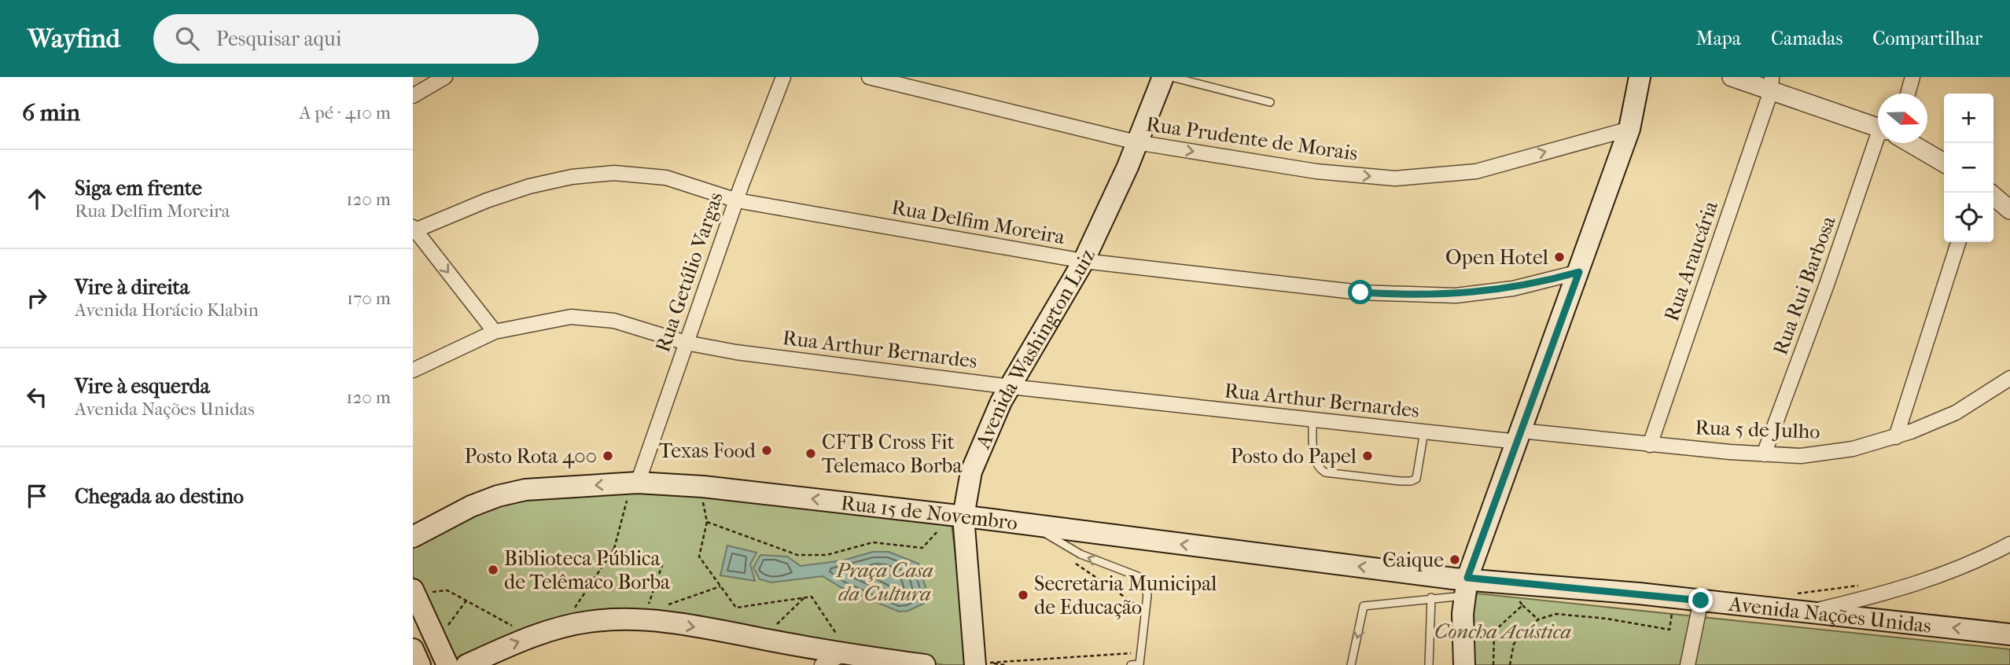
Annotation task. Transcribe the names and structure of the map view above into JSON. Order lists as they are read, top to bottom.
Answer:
{
  "streets": {
    "main road": ["Avenida Washington Luiz", "Rua 15 de Novembro", "Avenida Nações Unidas"],
    "street": [
      "Rua Prudente de Morais",
      "Rua Delfim Moreira",
      "Rua Araucária",
      "Rua Getúlio Vargas",
      "Rua Rui Barbosa",
      "Rua Arthur Bernardes",
      "Rua 5 de Julho"
    ]
  },
  "crossings": [
    ["Rua Prudente de Morais", "Avenida Washington Luiz"],
    ["Rua Delfim Moreira", "Rua Getúlio Vargas"],
    ["Rua Delfim Moreira", "Avenida Washington Luiz"],
    ["Rua Araucária", "Rua 5 de Julho"],
    ["Rua Getúlio Vargas", "Rua Arthur Bernardes"],
    ["Rua Getúlio Vargas", "Rua 15 de Novembro"],
    ["Rua Rui Barbosa", "Rua 5 de Julho"],
    ["Avenida Washington Luiz", "Rua Arthur Bernardes"],
    ["Avenida Washington Luiz", "Rua 15 de Novembro"],
    ["Rua Arthur Bernardes", "Rua 5 de Julho"],
    ["Rua 15 de Novembro", "Avenida Nações Unidas"]
  ],
  "one_way": ["Rua Prudente de Morais", "Avenida Nações Unidas"],
  "parks": ["Praça Casa da Cultura", "Concha Acústica"],
  "places": [
    "Open Hotel",
    "Texas Food",
    "CFTB Cross Fit Telemaco Borba",
    "Posto Rota 400",
    "Posto do Papel",
    "Caique",
    "Biblioteca Pública de Telêmaco Borba",
    "Secretaria Municipal de Educação"
  ],
  "north": "right",
  "page": {
    "header": "Wayfind",
    "search": "Pesquisar aqui",
    "nav": ["Mapa", "Camadas", "Compartilhar"],
    "heading": ["6 min", "A pé · 410 m"],
    "map_buttons": ["+", "−"],
    "list": [
      ["Siga em frente", "Rua Delfim Moreira", "120 m"],
      ["Vire à direita", "Avenida Horácio Klabin", "170 m"],
      ["Vire à esquerda", "Avenida Nações Unidas", "120 m"],
      "Chegada ao destino"
    ]
  }
}
